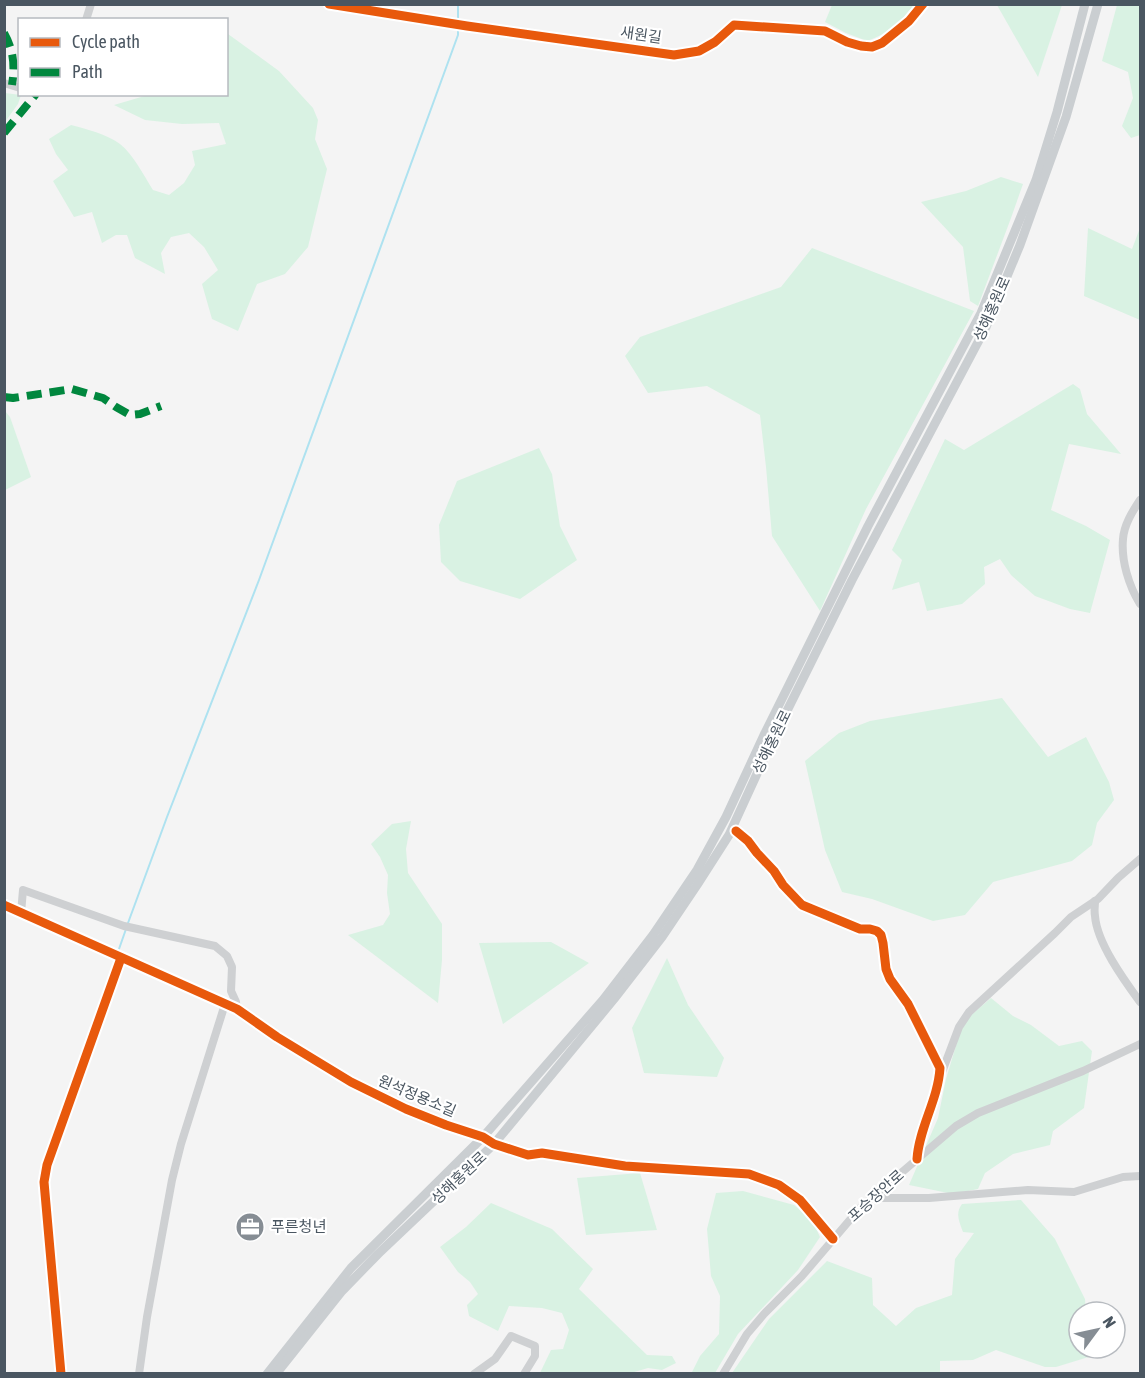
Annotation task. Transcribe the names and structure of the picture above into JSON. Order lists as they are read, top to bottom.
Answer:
{
  "streets": {
    "main road": ["성해홍원로"],
    "street": ["새원길", "원석정용소길", "포승장안로"]
  },
  "crossings": [
    ["성해홍원로", "원석정용소길"],
    ["원석정용소길", "포승장안로"]
  ],
  "places": {
    "office": ["푸른청년"]
  },
  "legend": ["Cycle path", "Path"],
  "north": "top right"
}
